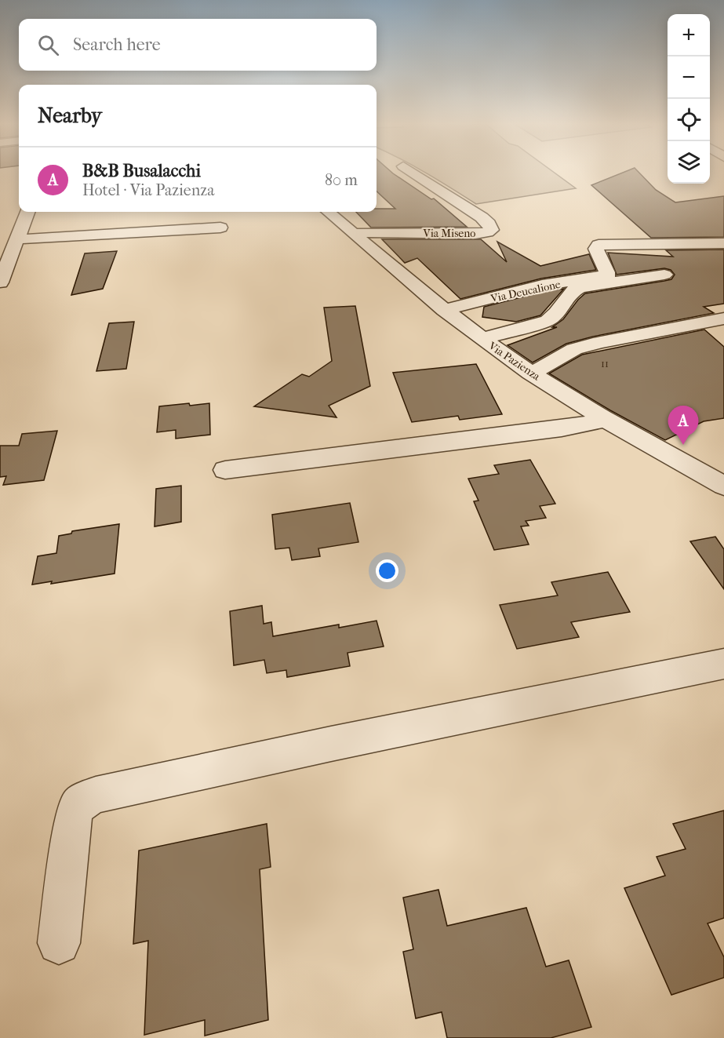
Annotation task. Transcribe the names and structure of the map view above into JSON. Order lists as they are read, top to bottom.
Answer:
{
  "streets": {
    "street": ["Via Miseno", "Via Deucalione", "Via Pazienza"]
  },
  "crossings": [
    ["Via Miseno", "Via Pazienza"],
    ["Via Deucalione", "Via Pazienza"]
  ],
  "house_numbers": ["11"],
  "page": {
    "map_buttons": ["+", "−"],
    "search": "Search here",
    "heading": "Nearby",
    "list": [
      {
        "mark": "A",
        "name": "B&B Busalacchi",
        "note": "Hotel · Via Pazienza",
        "value": "80 m"
      }
    ],
    "pins": "A"
  }
}
